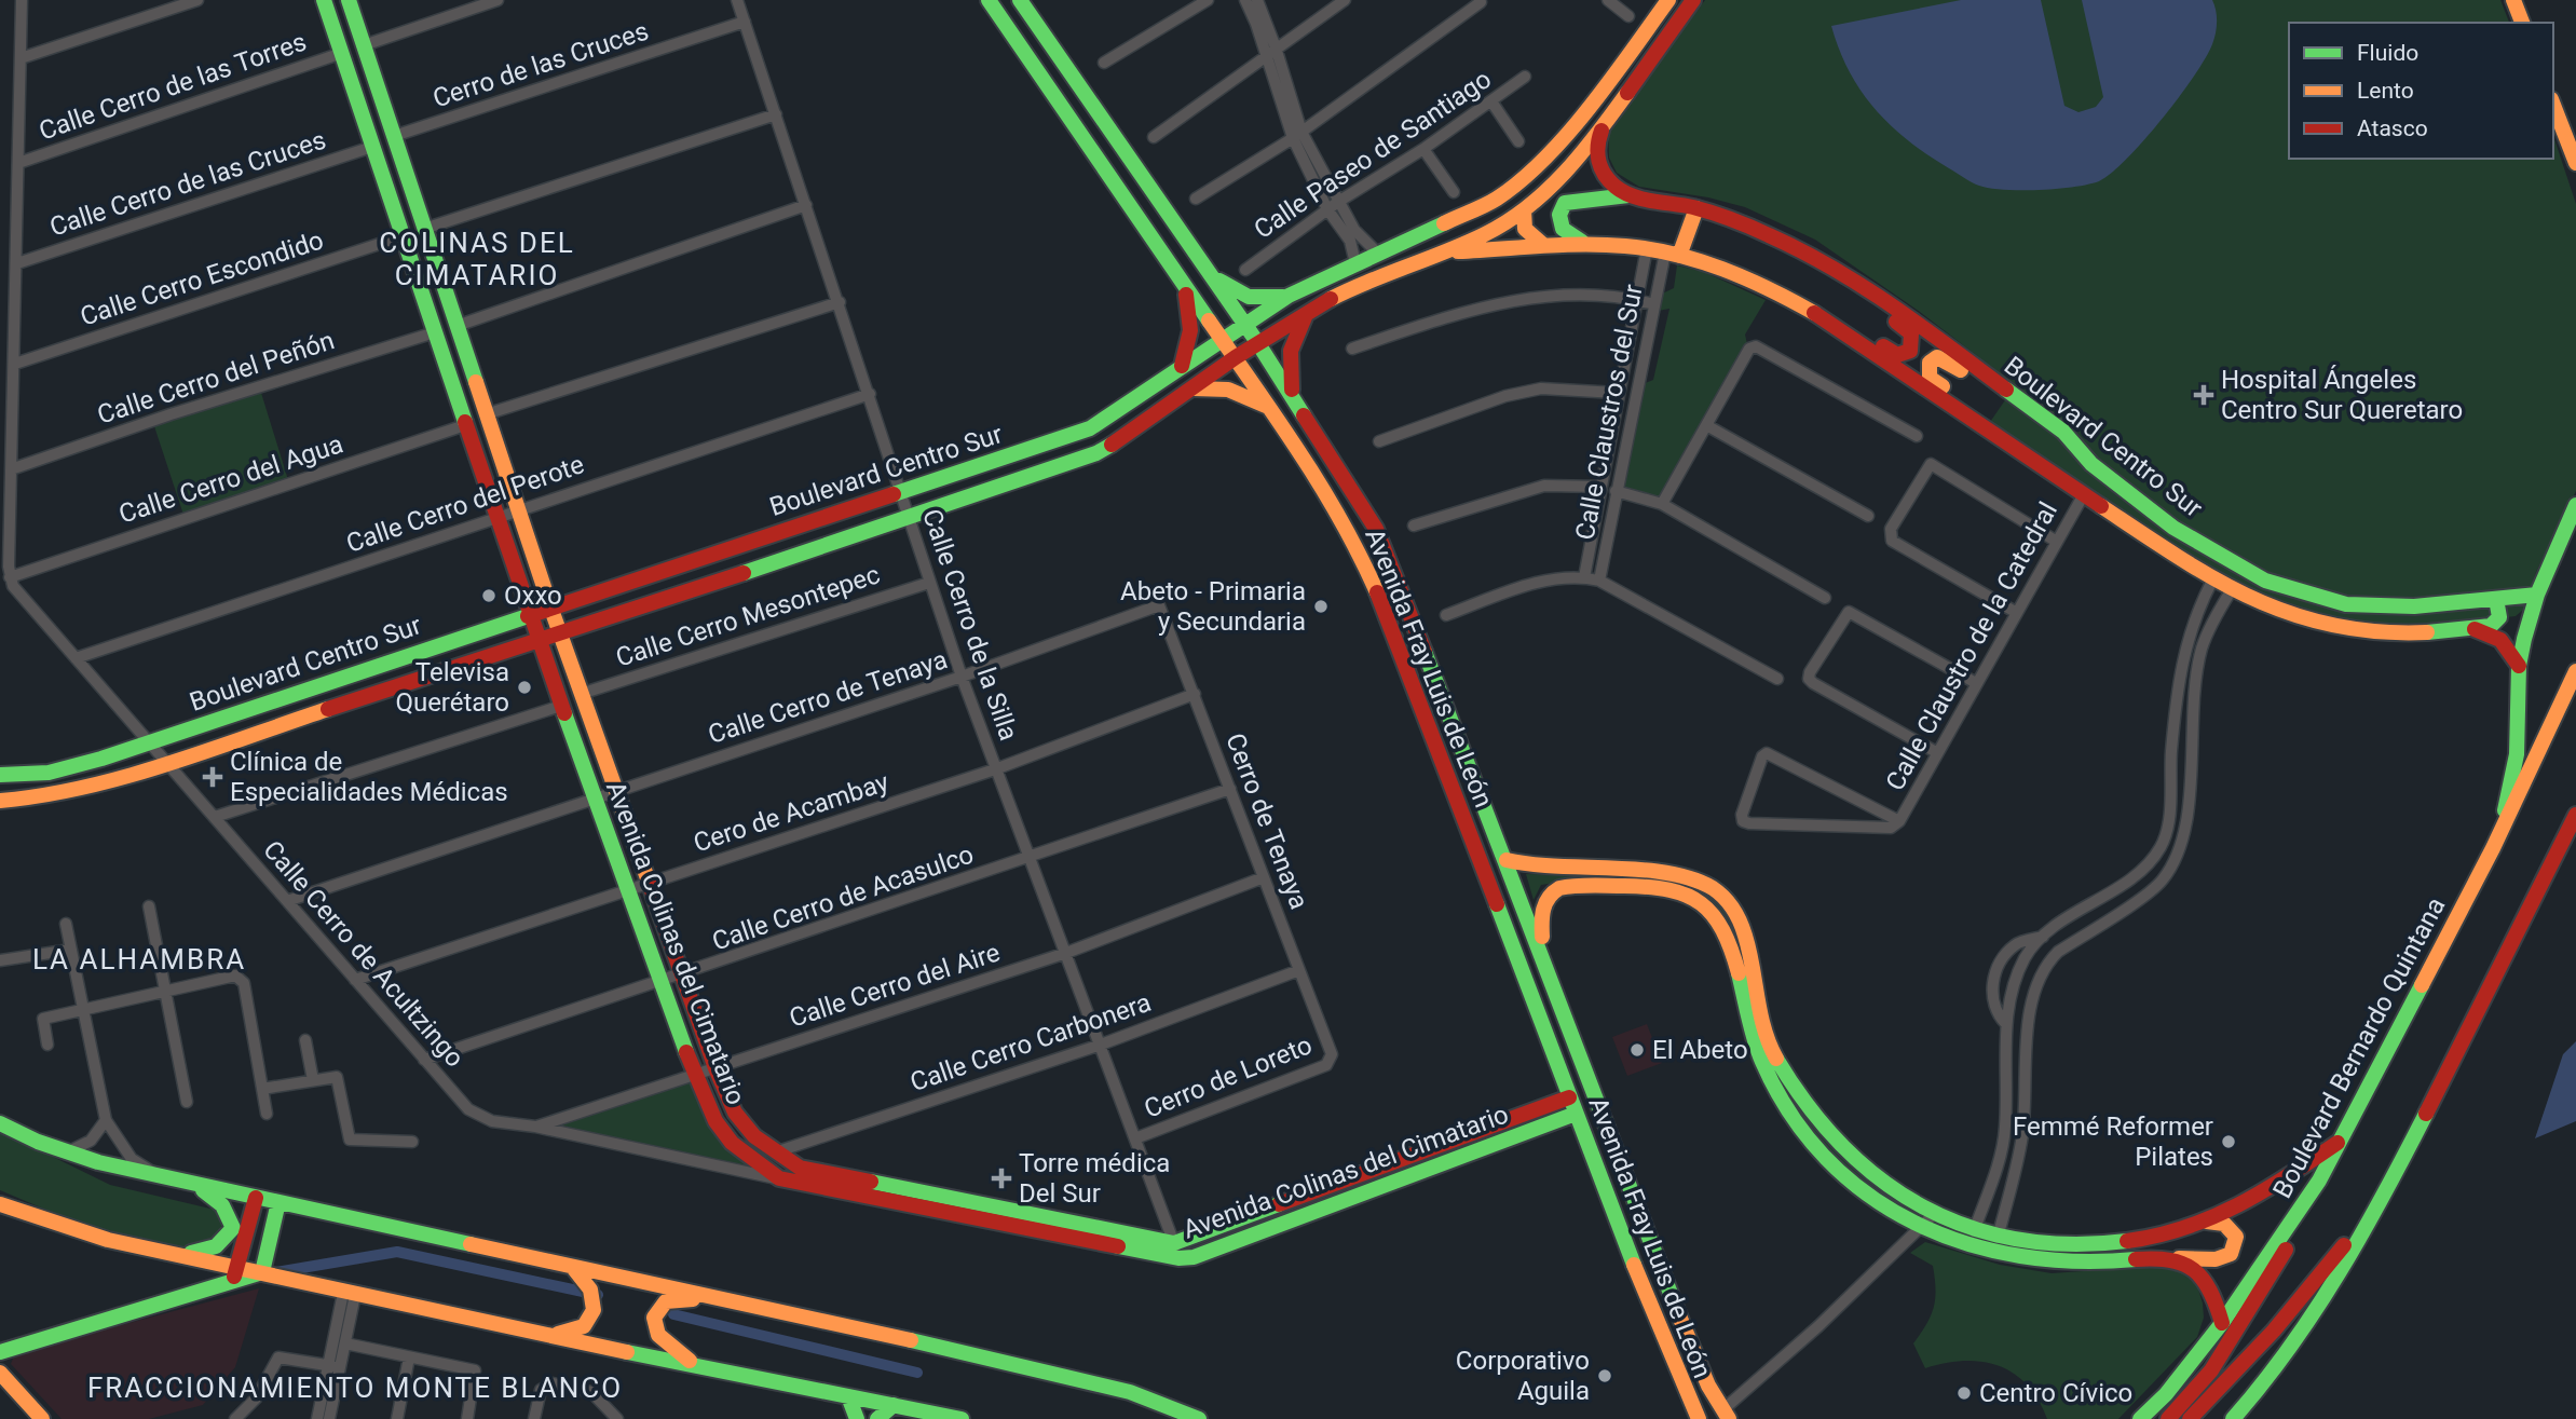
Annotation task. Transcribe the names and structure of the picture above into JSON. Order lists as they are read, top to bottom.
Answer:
{
  "streets": {
    "main road": [
      "Boulevard Centro Sur",
      "Avenida Fray Luis de León",
      "Avenida Colinas del Cimatario",
      "Boulevard Bernardo Quintana"
    ],
    "street": [
      "Cerro de las Cruces",
      "Calle Cerro de las Torres",
      "Calle Paseo de Santiago",
      "Calle Cerro de las Cruces",
      "Calle Cerro Escondido",
      "Calle Cerro del Peñón",
      "Calle Claustros del Sur",
      "Calle Cerro del Agua",
      "Calle Cerro del Perote",
      "Calle Cerro Mesontepec",
      "Calle Cerro de la Silla",
      "Calle Claustro de la Catedral",
      "Calle Cerro de Tenaya",
      "Cero de Acambay",
      "Cerro de Tenaya",
      "Calle Cerro de Acasulco",
      "Calle Cerro de Acultzingo",
      "Calle Cerro del Aire",
      "Calle Cerro Carbonera",
      "Cerro de Loreto"
    ]
  },
  "crossings": [
    ["Cerro de las Cruces", "Calle Cerro de la Silla"],
    ["Cerro de las Cruces", "Avenida Colinas del Cimatario"],
    ["Calle Cerro de las Torres", "Avenida Colinas del Cimatario"],
    ["Calle Cerro de las Cruces", "Avenida Colinas del Cimatario"],
    ["Calle Cerro Escondido", "Avenida Colinas del Cimatario"],
    ["Calle Cerro del Peñón", "Avenida Colinas del Cimatario"],
    ["Calle Claustros del Sur", "Boulevard Centro Sur"],
    ["Boulevard Centro Sur", "Calle Cerro de la Silla"],
    ["Boulevard Centro Sur", "Calle Claustro de la Catedral"],
    ["Boulevard Centro Sur", "Avenida Fray Luis de León"],
    ["Boulevard Centro Sur", "Avenida Colinas del Cimatario"],
    ["Boulevard Centro Sur", "Calle Cerro de Acultzingo"],
    ["Calle Cerro del Agua", "Avenida Colinas del Cimatario"],
    ["Calle Cerro del Agua", "Calle Cerro de Acultzingo"],
    ["Calle Cerro del Perote", "Calle Cerro de la Silla"],
    ["Calle Cerro del Perote", "Avenida Colinas del Cimatario"],
    ["Calle Cerro del Perote", "Calle Cerro de Acultzingo"],
    ["Calle Cerro Mesontepec", "Calle Cerro de la Silla"],
    ["Calle Cerro Mesontepec", "Avenida Colinas del Cimatario"],
    ["Calle Cerro de la Silla", "Calle Cerro de Tenaya"],
    ["Calle Cerro de la Silla", "Cero de Acambay"],
    ["Calle Cerro de la Silla", "Calle Cerro de Acasulco"],
    ["Calle Cerro de la Silla", "Avenida Colinas del Cimatario"],
    ["Calle Cerro de la Silla", "Calle Cerro del Aire"],
    ["Calle Cerro de la Silla", "Calle Cerro Carbonera"],
    ["Calle Cerro de la Silla", "Cerro de Loreto"],
    ["Avenida Fray Luis de León", "Avenida Colinas del Cimatario"],
    ["Calle Cerro de Tenaya", "Cerro de Tenaya"],
    ["Calle Cerro de Tenaya", "Avenida Colinas del Cimatario"],
    ["Calle Cerro de Tenaya", "Calle Cerro de Acultzingo"],
    ["Cero de Acambay", "Cerro de Tenaya"],
    ["Cero de Acambay", "Avenida Colinas del Cimatario"],
    ["Cero de Acambay", "Calle Cerro de Acultzingo"],
    ["Cerro de Tenaya", "Calle Cerro de Acasulco"],
    ["Cerro de Tenaya", "Calle Cerro del Aire"],
    ["Cerro de Tenaya", "Calle Cerro Carbonera"],
    ["Cerro de Tenaya", "Cerro de Loreto"],
    ["Calle Cerro de Acasulco", "Avenida Colinas del Cimatario"],
    ["Calle Cerro de Acasulco", "Calle Cerro de Acultzingo"],
    ["Avenida Colinas del Cimatario", "Calle Cerro de Acultzingo"],
    ["Avenida Colinas del Cimatario", "Calle Cerro del Aire"],
    ["Avenida Colinas del Cimatario", "Calle Cerro Carbonera"],
    ["Calle Cerro de Acultzingo", "Calle Cerro del Aire"]
  ],
  "districts": ["COLINAS DEL CIMATARIO", "LA ALHAMBRA", "FRACCIONAMIENTO MONTE BLANCO"],
  "places": {
    "health": ["Hospital Ángeles Centro Sur Queretaro", "Clínica de Especialidades Médicas", "Torre médica Del Sur"],
    "other": [
      "Oxxo",
      "Abeto - Primaria y Secundaria",
      "Televisa Querétaro",
      "El Abeto",
      "Femmé Reformer Pilates",
      "Corporativo Aguila",
      "Centro Cívico"
    ]
  },
  "legend": ["Fluido", "Lento", "Atasco"]
}
